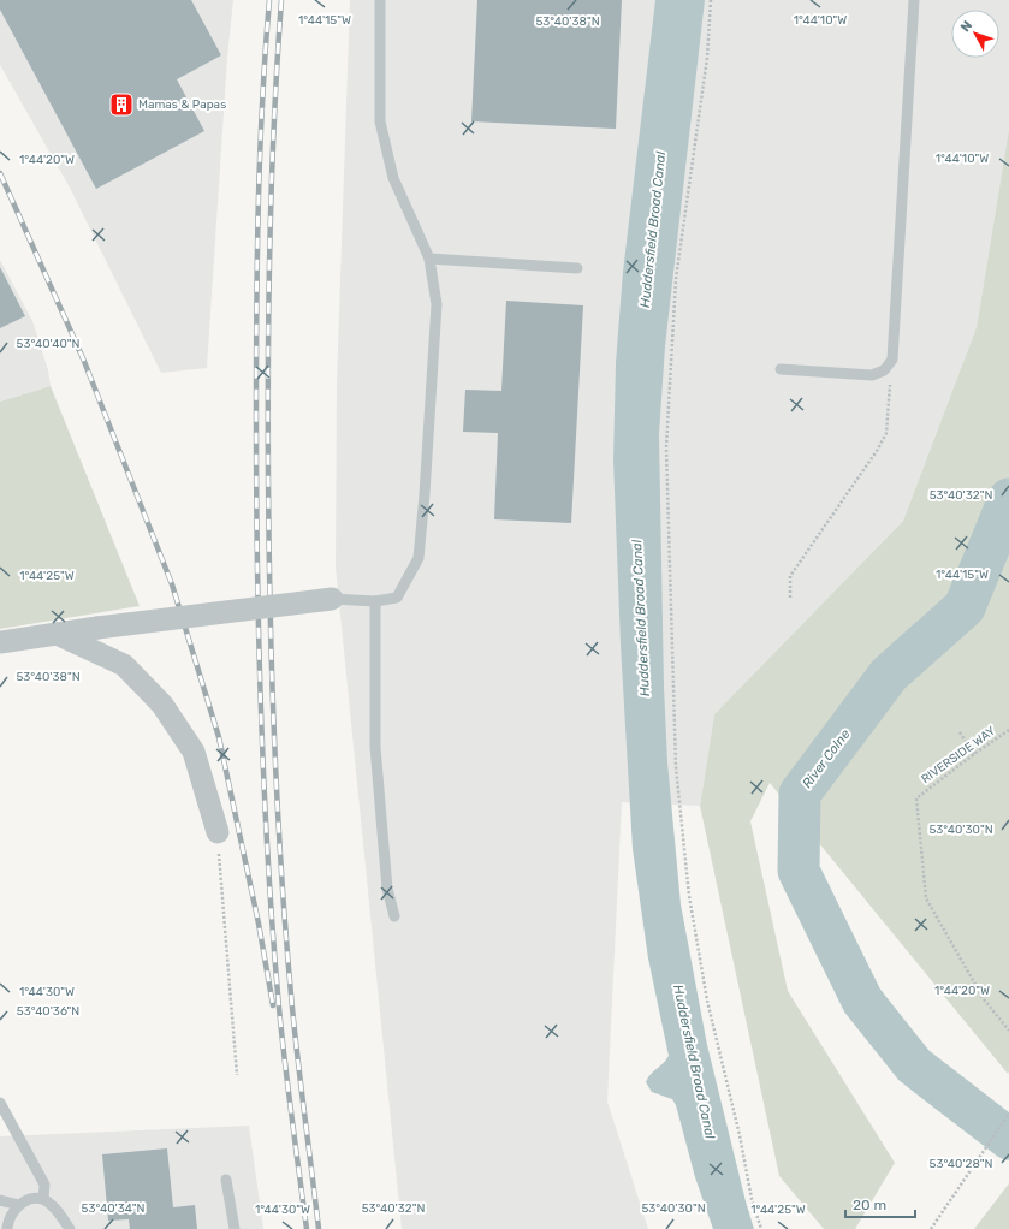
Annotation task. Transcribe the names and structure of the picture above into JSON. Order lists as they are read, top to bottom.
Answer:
{
  "streets": {
    "path": ["RIVERSIDE WAY"]
  },
  "water": ["Huddersfield Broad Canal", "River Colne"],
  "places": {
    "building": ["Mamas & Papas"]
  },
  "scale_bar": "20 m",
  "north": "top left",
  "coordinates": [
    "1°44'10\"W",
    "1°44'15\"W",
    "53°40'38\"N",
    "1°44'20\"W",
    "53°40'40\"N",
    "53°40'32\"N",
    "1°44'25\"W",
    "53°40'30\"N",
    "1°44'30\"W",
    "53°40'36\"N",
    "53°40'28\"N",
    "53°40'34\"N"
  ]
}
